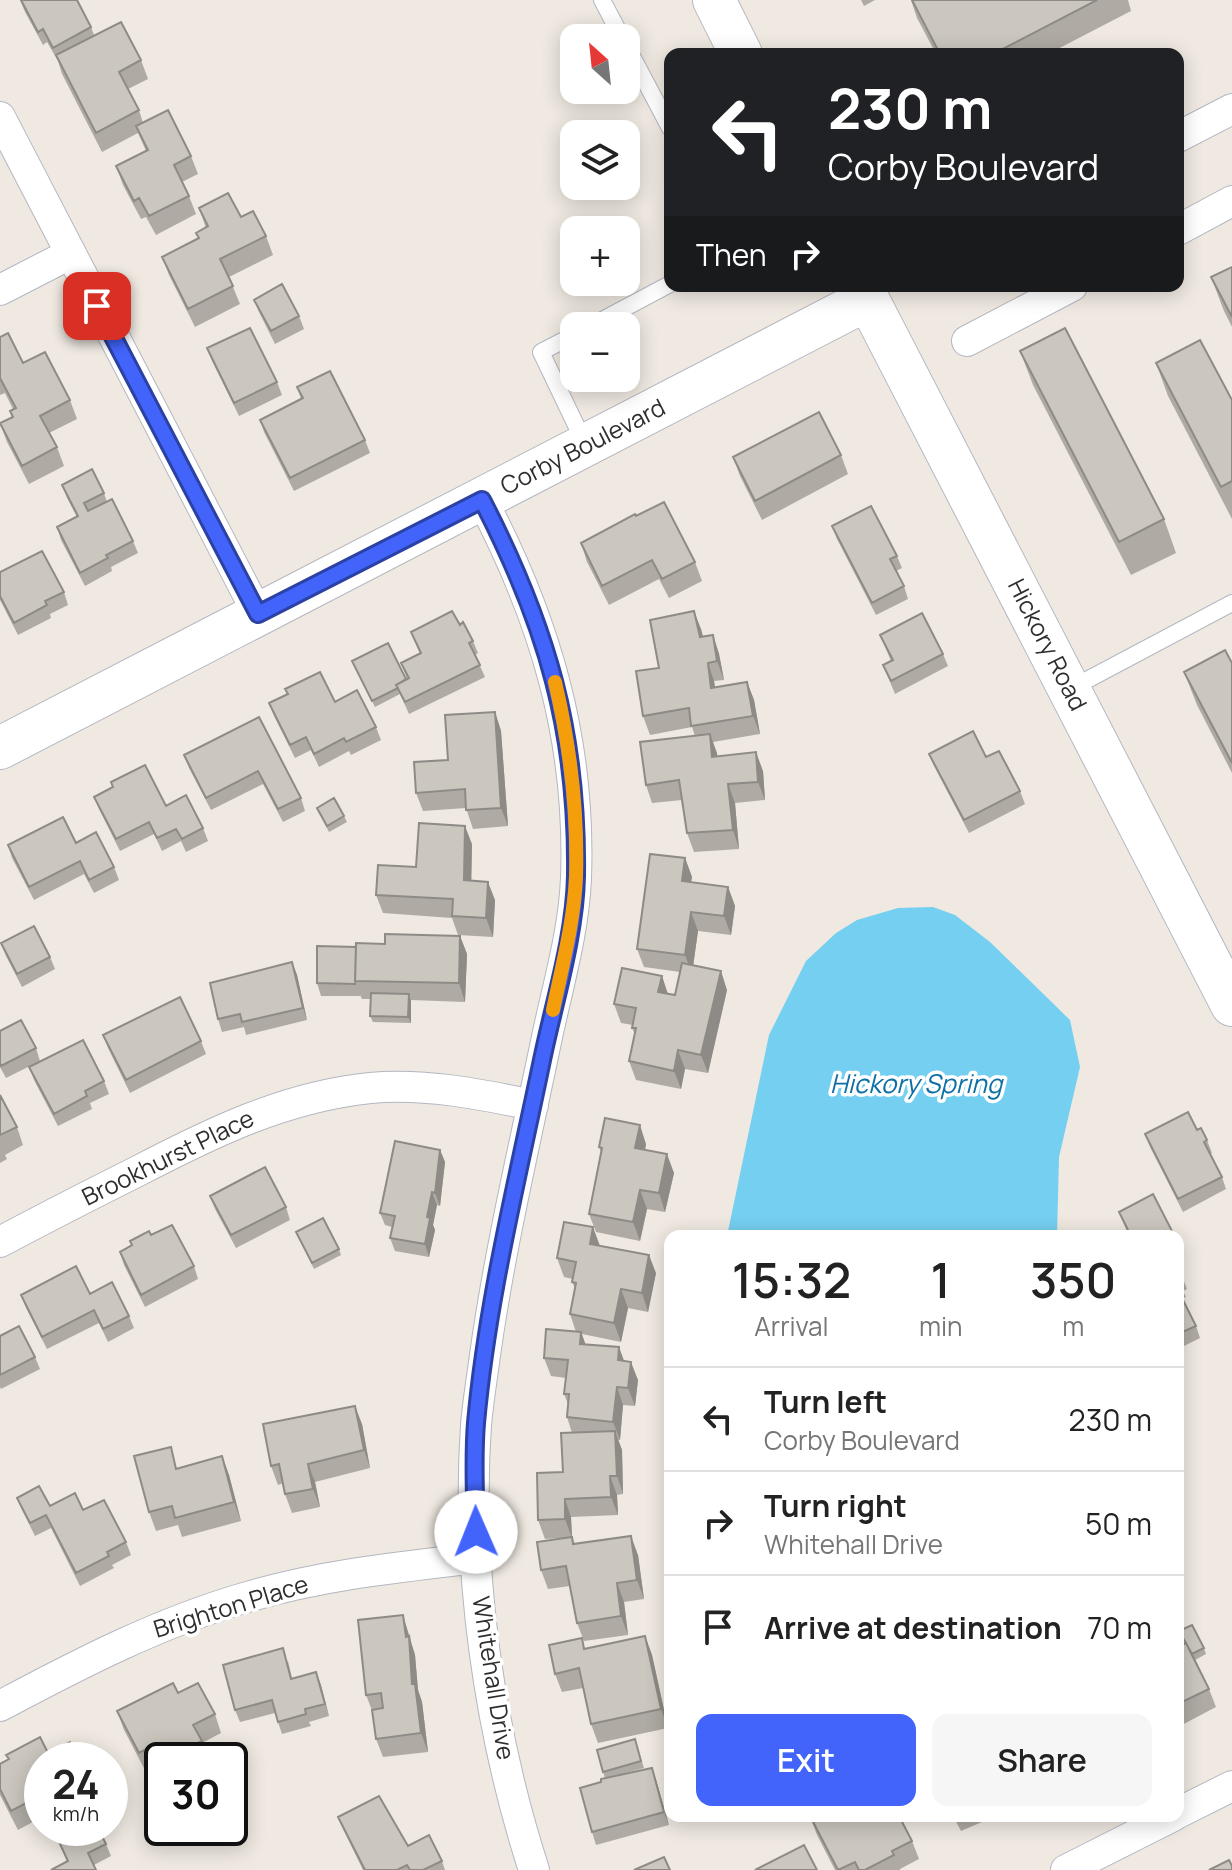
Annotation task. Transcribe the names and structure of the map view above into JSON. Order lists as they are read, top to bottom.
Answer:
{
  "streets": {
    "street": [
      "Corby Boulevard",
      "Hickory Road",
      "Brookhurst Place",
      "Brighton Place",
      "Whitehall Drive"
    ]
  },
  "crossings": [
    ["Corby Boulevard", "Whitehall Drive"],
    ["Brookhurst Place", "Whitehall Drive"],
    ["Brighton Place", "Whitehall Drive"]
  ],
  "water": ["Hickory Spring"],
  "north": "top left",
  "page": {
    "map_buttons": ["+", "−"],
    "turn": ["230 m", "Corby Boulevard"],
    "then": "Then",
    "eta": [
      "15:32",
      "Arrival",
      "1",
      "min",
      "350",
      "m"
    ],
    "list": [
      {
        "name": "Turn left",
        "note": "Corby Boulevard",
        "value": "230 m"
      },
      {
        "name": "Turn right",
        "note": "Whitehall Drive",
        "value": "50 m"
      },
      {
        "name": "Arrive at destination",
        "value": "70 m"
      }
    ],
    "buttons": ["Exit", "Share"],
    "speed": "24 km/h",
    "limit": "30"
  }
}
